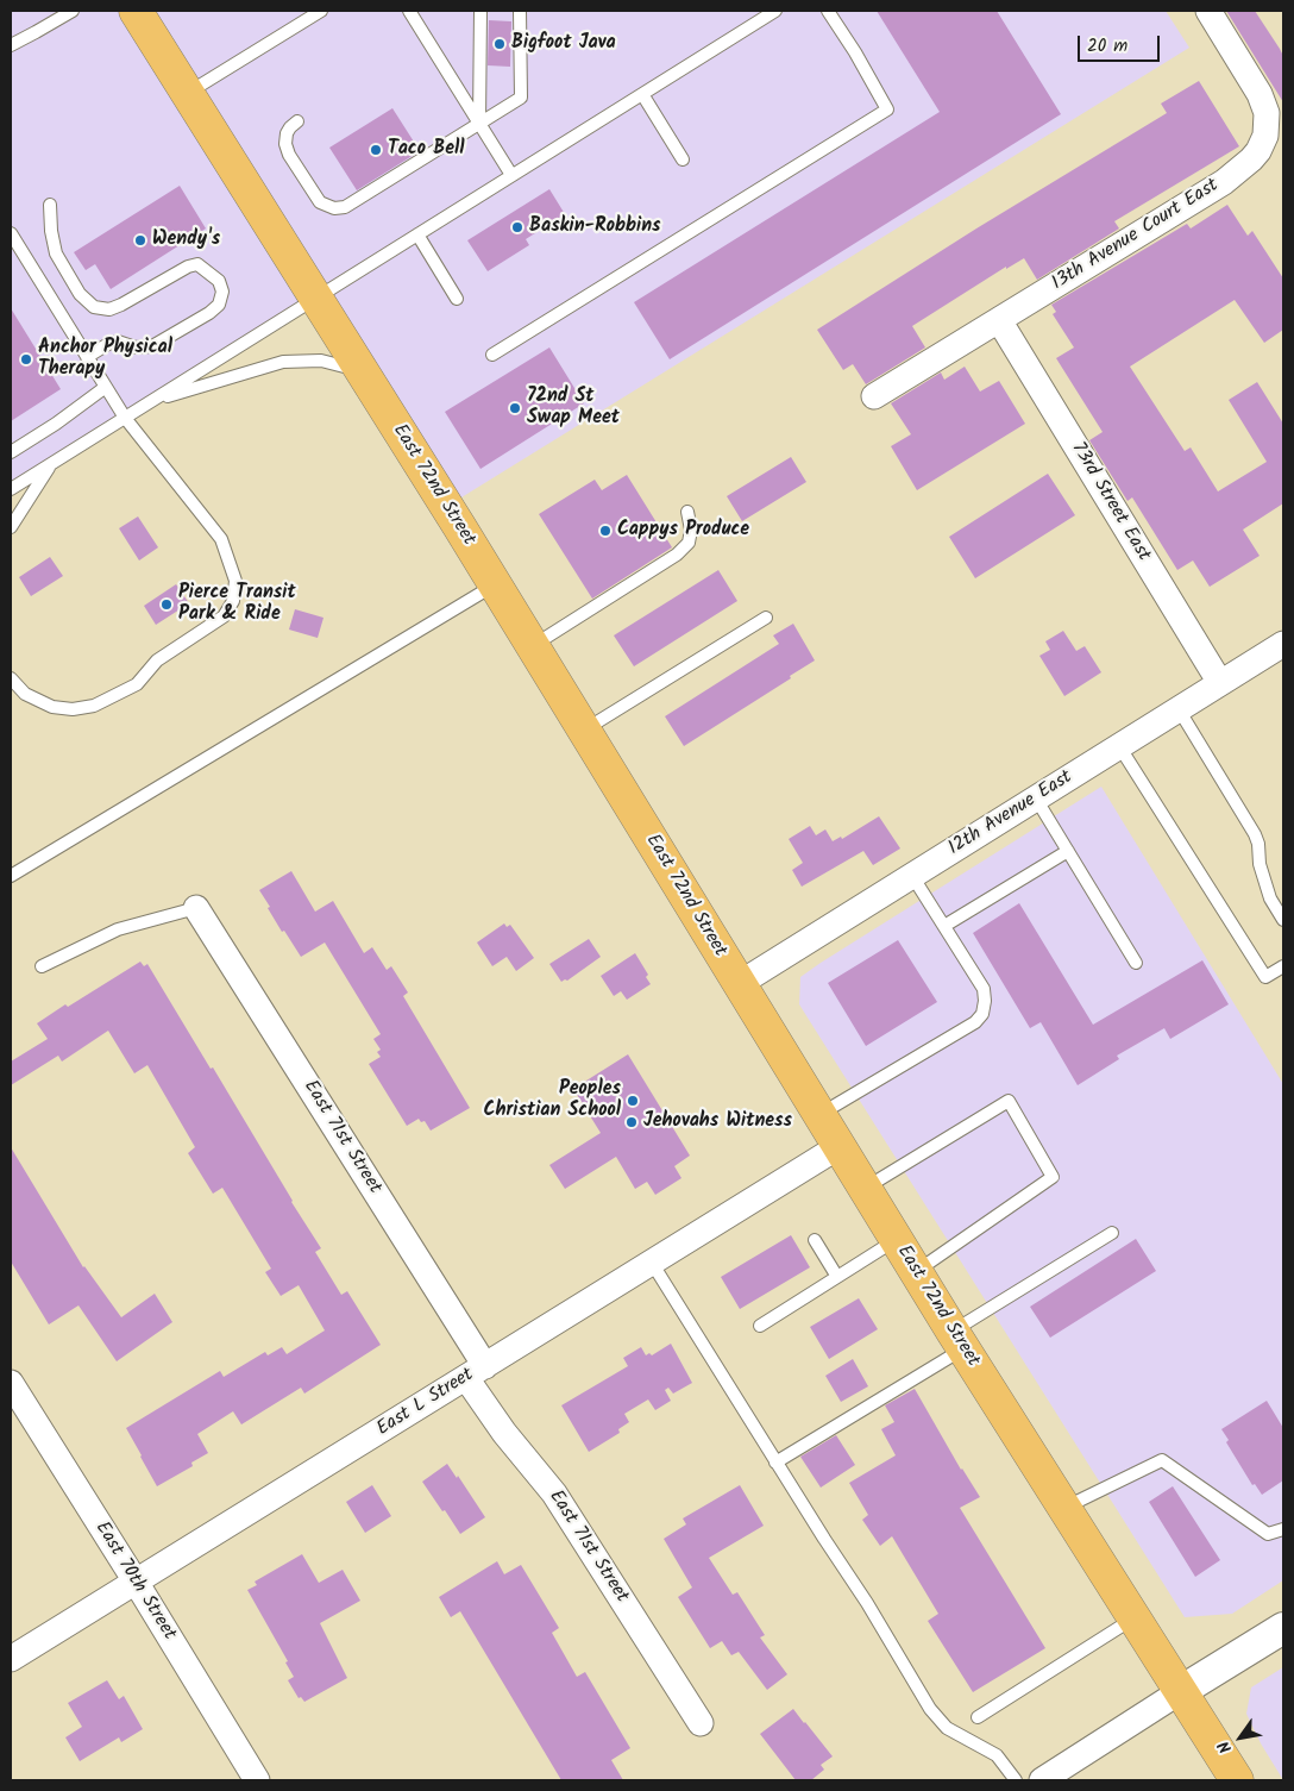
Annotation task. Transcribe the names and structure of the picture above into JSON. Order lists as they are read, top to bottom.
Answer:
{
  "streets": {
    "main road": ["East 72nd Street"],
    "street": [
      "13th Avenue Court East",
      "73rd Street East",
      "12th Avenue East",
      "East 71st Street",
      "East L Street",
      "East 70th Street"
    ]
  },
  "crossings": [
    ["13th Avenue Court East", "73rd Street East"],
    ["East 72nd Street", "12th Avenue East"],
    ["East 72nd Street", "East L Street"],
    ["73rd Street East", "12th Avenue East"],
    ["East 71st Street", "East L Street"],
    ["East L Street", "East 70th Street"]
  ],
  "places": [
    "Bigfoot Java",
    "Taco Bell",
    "Baskin-Robbins",
    "Wendy's",
    "Anchor Physical Therapy",
    "72nd St Swap Meet",
    "Cappys Produce",
    "Pierce Transit Park & Ride",
    "Peoples Christian School",
    "Jehovahs Witness"
  ],
  "scale_bar": "20 m",
  "north": "bottom left"
}
